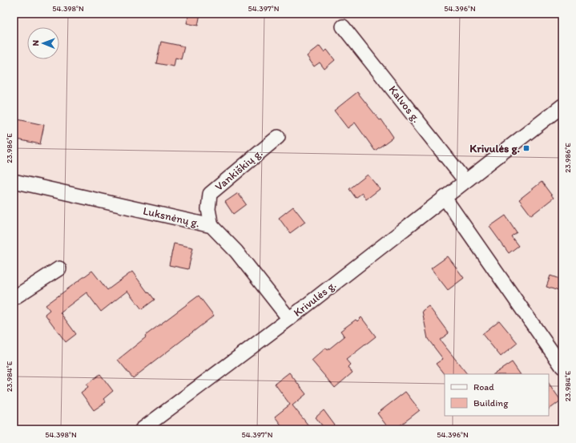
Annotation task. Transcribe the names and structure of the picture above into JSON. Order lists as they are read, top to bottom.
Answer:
{
  "streets": {
    "street": [
      "Kalvos g.",
      "Vankiškių g.",
      "Luksnėnų g.",
      "Krivulės g."
    ]
  },
  "crossings": [
    ["Kalvos g.", "Krivulės g."],
    ["Vankiškių g.", "Luksnėnų g."],
    ["Luksnėnų g.", "Krivulės g."]
  ],
  "places": {
    "transit": ["Krivulės g."]
  },
  "legend": ["Road", "Building"],
  "north": "left",
  "coordinates": [
    "54.398°N",
    "54.397°N",
    "54.396°N",
    "23.986°E",
    "23.984°E"
  ]
}
